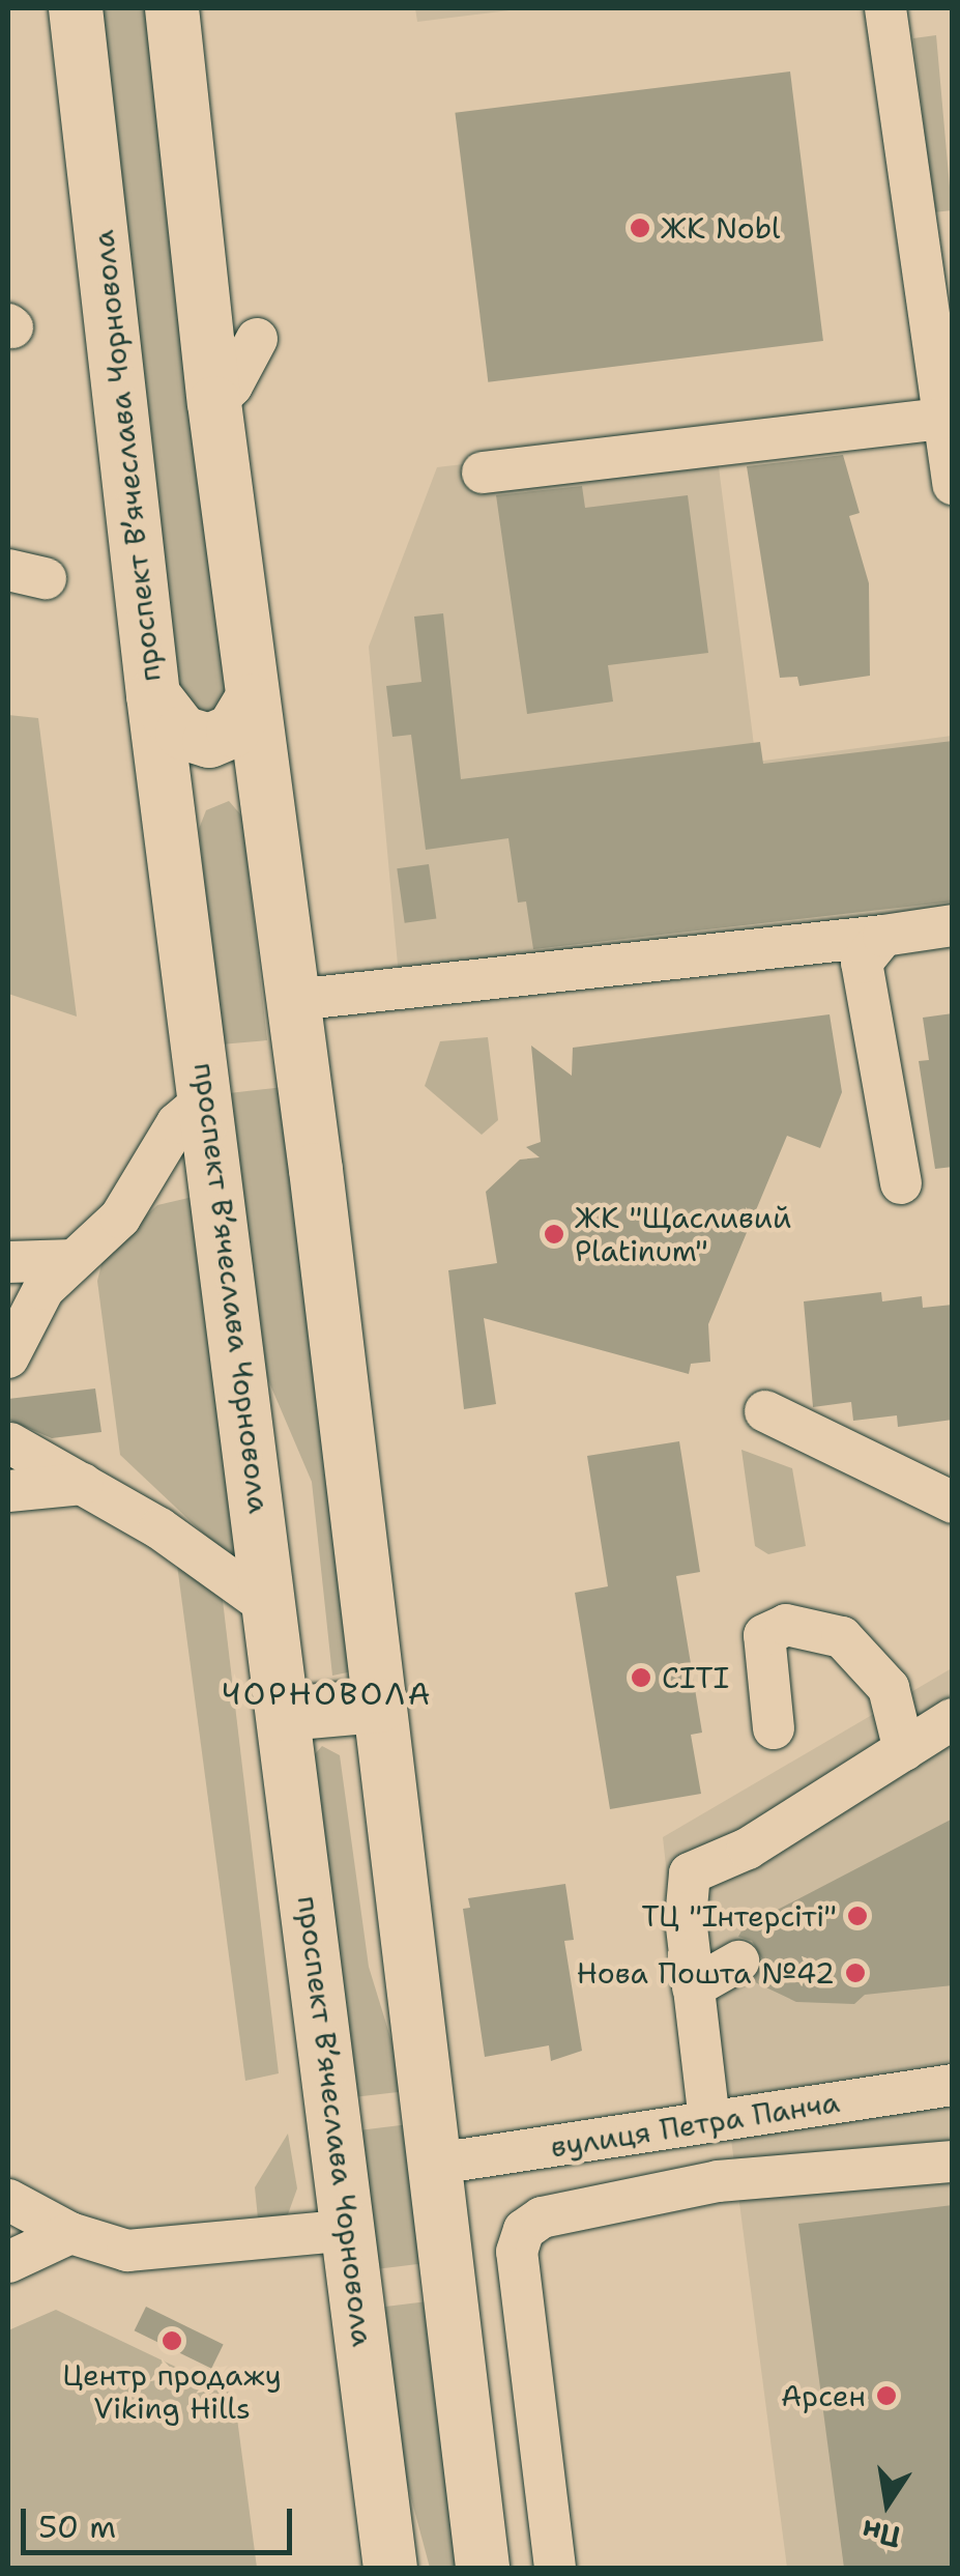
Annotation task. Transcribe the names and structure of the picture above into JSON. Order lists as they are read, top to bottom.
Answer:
{
  "streets": {
    "main road": ["проспект Вʼячеслава Чорновола"],
    "street": ["вулиця Петра Панча"]
  },
  "districts": ["ЧОРНОВОЛА"],
  "places": [
    "ЖК Nobl",
    "ЖК \"Щасливий Platinum\"",
    "CITI",
    "ТЦ \"Інтерсіті\"",
    "Нова Пошта №42",
    "Центр продажу Viking Hills",
    "Арсен"
  ],
  "scale_bar": "50 m",
  "north": "bottom"
}
